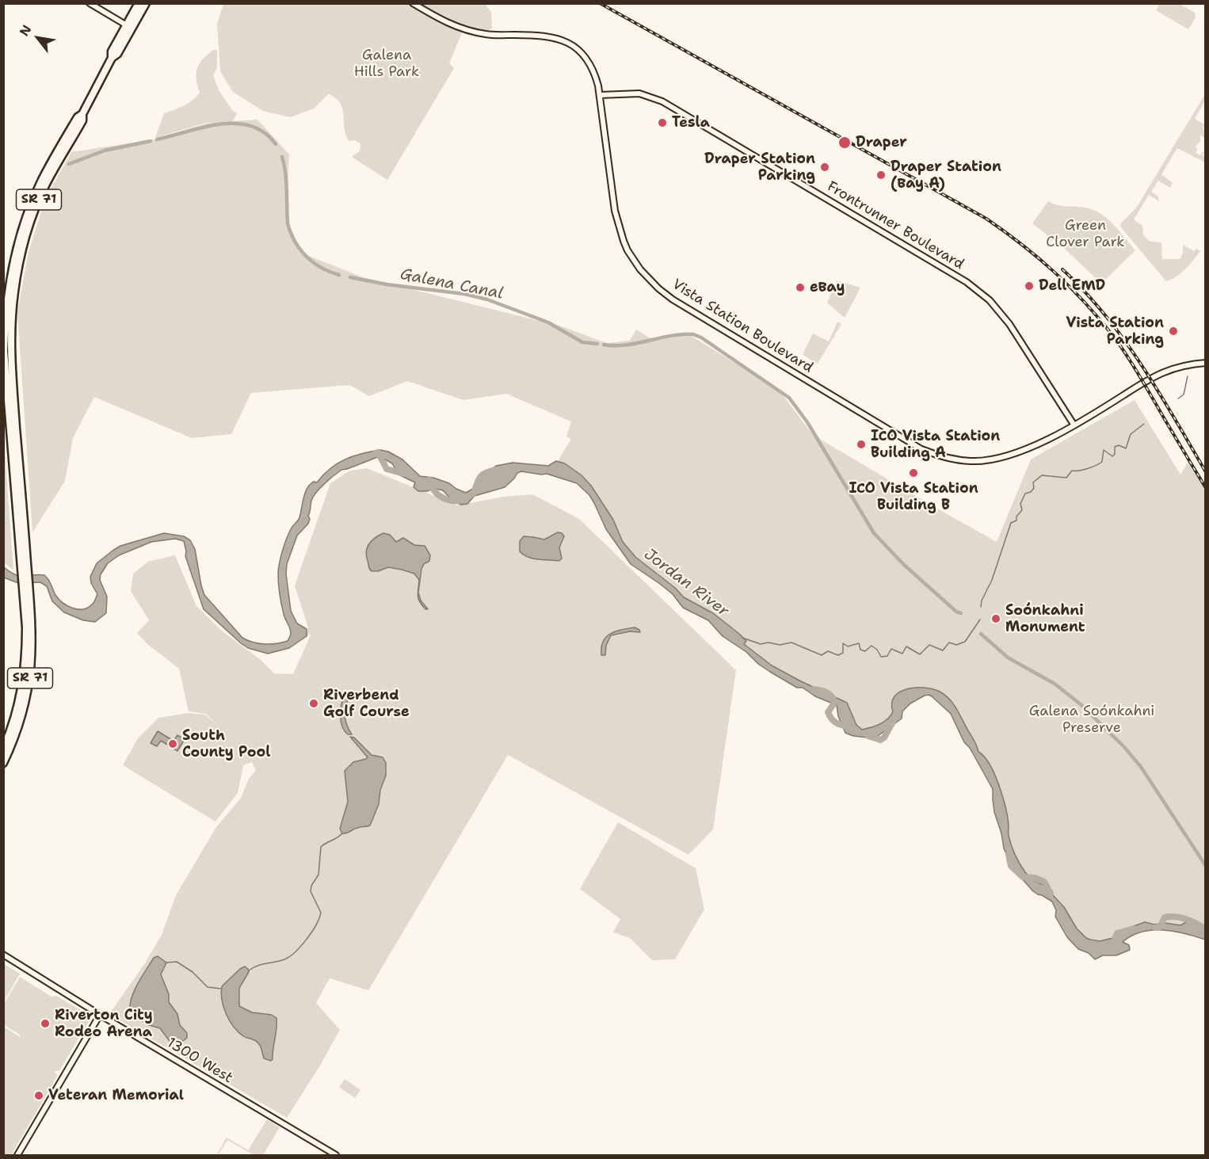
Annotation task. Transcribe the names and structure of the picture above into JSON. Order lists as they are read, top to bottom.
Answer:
{
  "streets": {
    "main road": ["SR 71"],
    "street": ["Frontrunner Boulevard", "Vista Station Boulevard", "1300 West"]
  },
  "crossings": [
    ["Frontrunner Boulevard", "Vista Station Boulevard"]
  ],
  "water": ["Galena Canal", "Jordan River"],
  "parks": ["Galena Hills Park", "Green Clover Park", "Galena Soónkahni Preserve"],
  "places": [
    "Tesla",
    "Draper",
    "Draper Station Parking",
    "Draper Station (Bay A)",
    "Dell EMD",
    "eBay",
    "Vista Station Parking",
    "ICO Vista Station Building A",
    "ICO Vista Station Building B",
    "Soónkahni Monument",
    "Riverbend Golf Course",
    "South County Pool",
    "Riverton City Rodeo Arena",
    "Veteran Memorial"
  ],
  "north": "top left"
}
